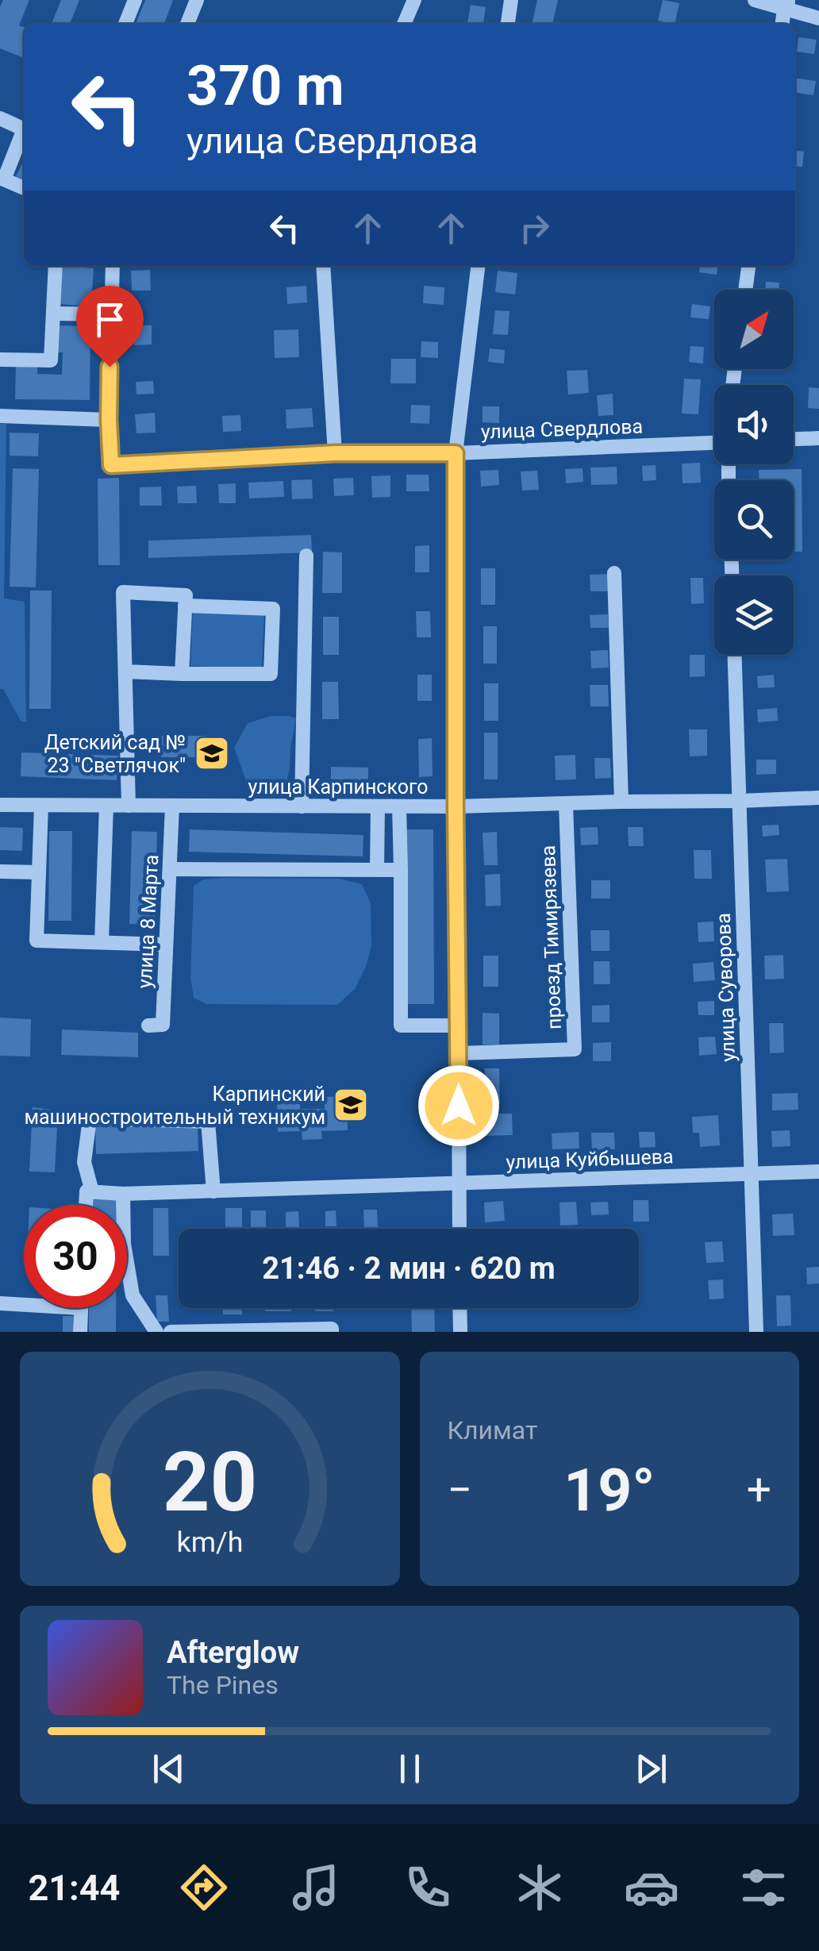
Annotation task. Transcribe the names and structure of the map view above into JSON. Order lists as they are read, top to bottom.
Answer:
{
  "streets": {
    "street": [
      "улица Свердлова",
      "улица Карпинского",
      "улица 8 Марта",
      "проезд Тимирязева",
      "улица Суворова",
      "улица Куйбышева"
    ]
  },
  "crossings": [
    ["улица Карпинского", "улица 8 Марта"],
    ["улица Карпинского", "проезд Тимирязева"],
    ["улица Карпинского", "улица Суворова"],
    ["улица Суворова", "улица Куйбышева"]
  ],
  "places": {
    "school or university": ["Детский сад № 23 \"Светлячок\"", "Карпинский машиностроительный техникум"]
  },
  "north": "top right",
  "page": {
    "turn": ["370 m", "улица Свердлова"],
    "limit": "30",
    "trip": "21:46 · 2 мин · 620 m",
    "tile": "Климат",
    "heat": ["−", "19°", "+"],
    "song": ["Afterglow", "The Pines"],
    "tabs": "21:44",
    "gauge": ["20", "km/h"]
  }
}
